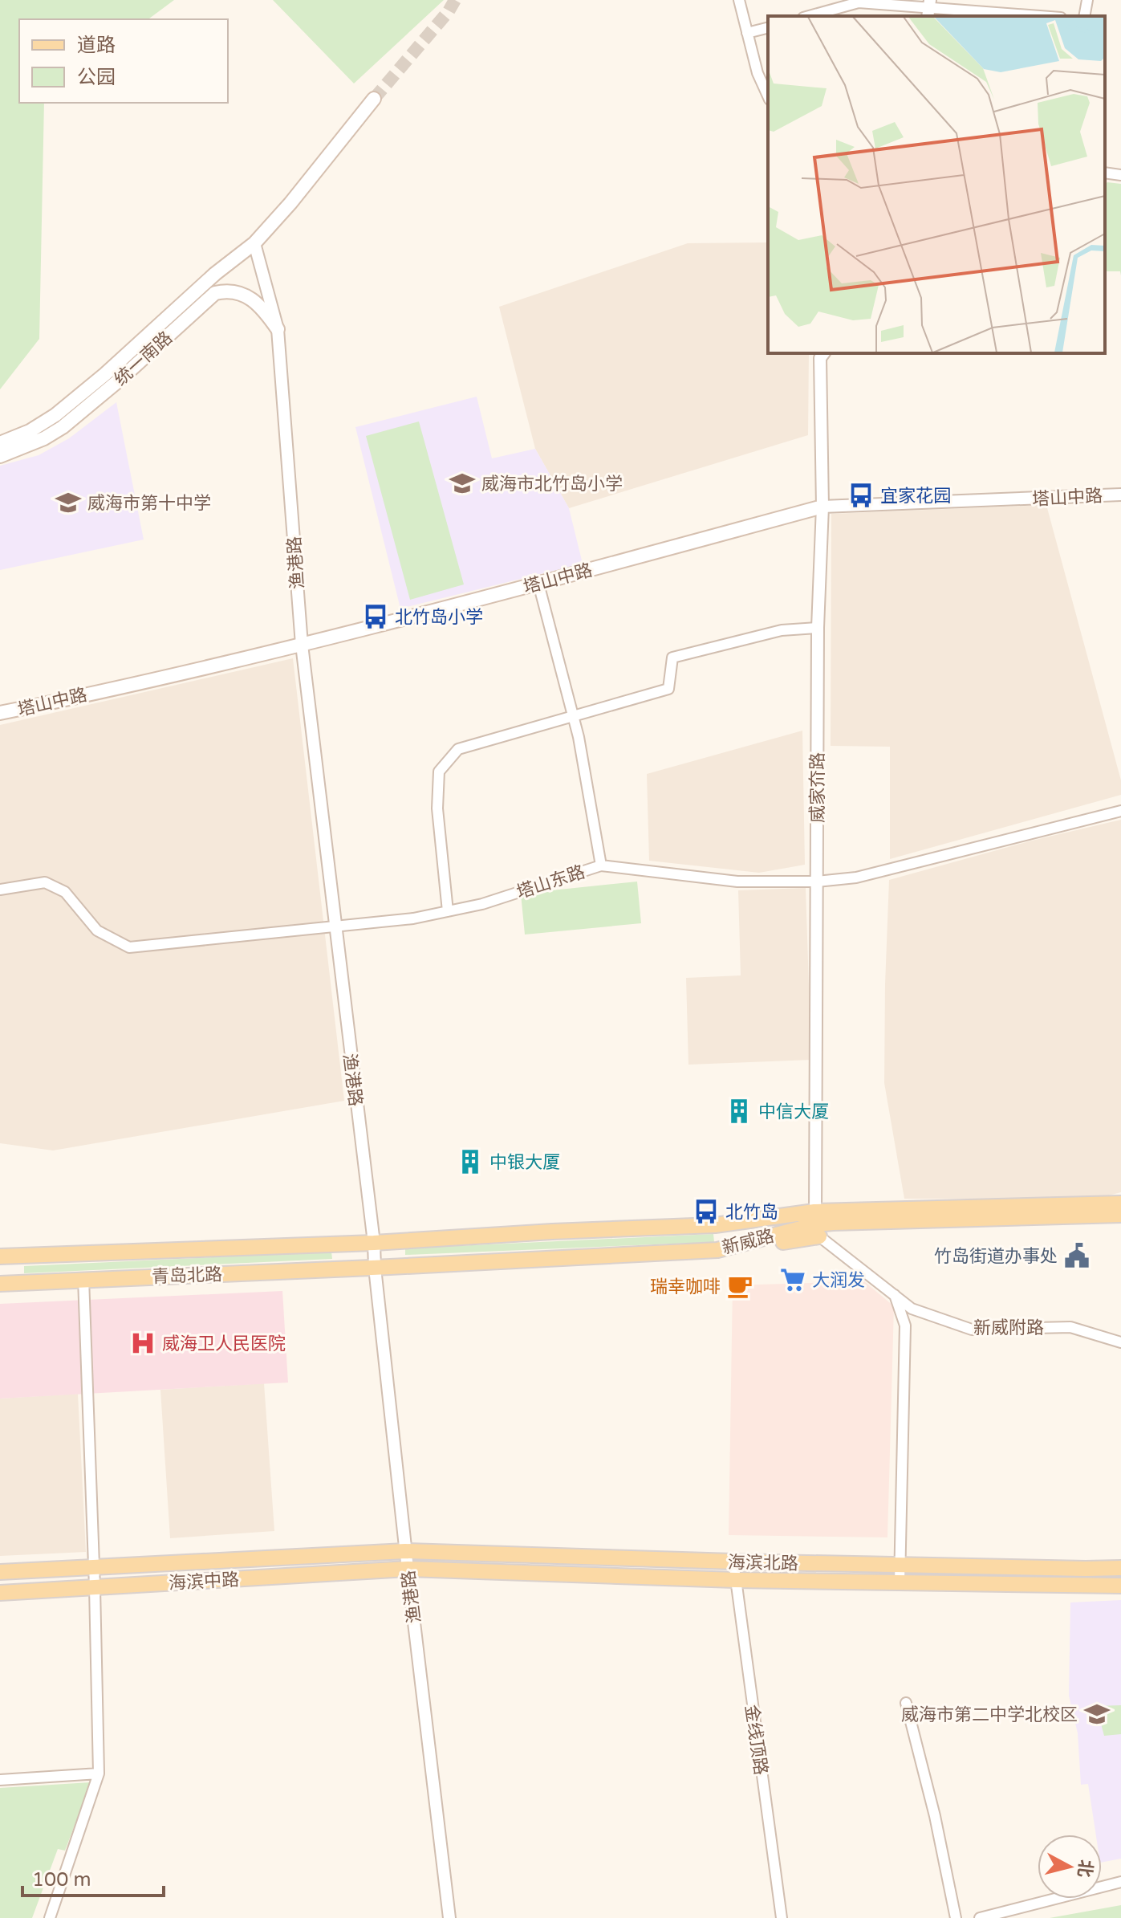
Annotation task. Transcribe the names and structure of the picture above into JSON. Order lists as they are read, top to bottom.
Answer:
{
  "streets": {
    "main road": [
      "统一南路",
      "塔山中路",
      "新威路",
      "青岛北路",
      "海滨北路",
      "海滨中路"
    ],
    "street": [
      "渔港路",
      "威家夼路",
      "塔山东路",
      "新威附路",
      "金线顶路"
    ]
  },
  "crossings": [
    ["统一南路", "渔港路"],
    ["塔山中路", "渔港路"],
    ["塔山中路", "威家夼路"],
    ["渔港路", "塔山东路"],
    ["渔港路", "新威路"],
    ["渔港路", "青岛北路"],
    ["渔港路", "海滨北路"],
    ["渔港路", "海滨中路"],
    ["威家夼路", "塔山东路"],
    ["威家夼路", "新威路"],
    ["威家夼路", "新威附路"],
    ["新威路", "青岛北路"],
    ["新威路", "新威附路"],
    ["海滨北路", "海滨中路"],
    ["海滨北路", "金线顶路"]
  ],
  "places": {
    "school or university": ["威海市北竹岛小学", "威海市第十中学", "威海市第二中学北校区"],
    "bus stop": ["宜家花园", "北竹岛小学", "北竹岛"],
    "building": ["中信大厦", "中银大厦"],
    "public building": ["竹岛街道办事处"],
    "supermarket": ["大润发"],
    "cafe": ["瑞幸咖啡"],
    "hospital": ["威海卫人民医院"]
  },
  "legend": ["道路", "公园"],
  "scale_bar": "100 m",
  "north": "right"
}
